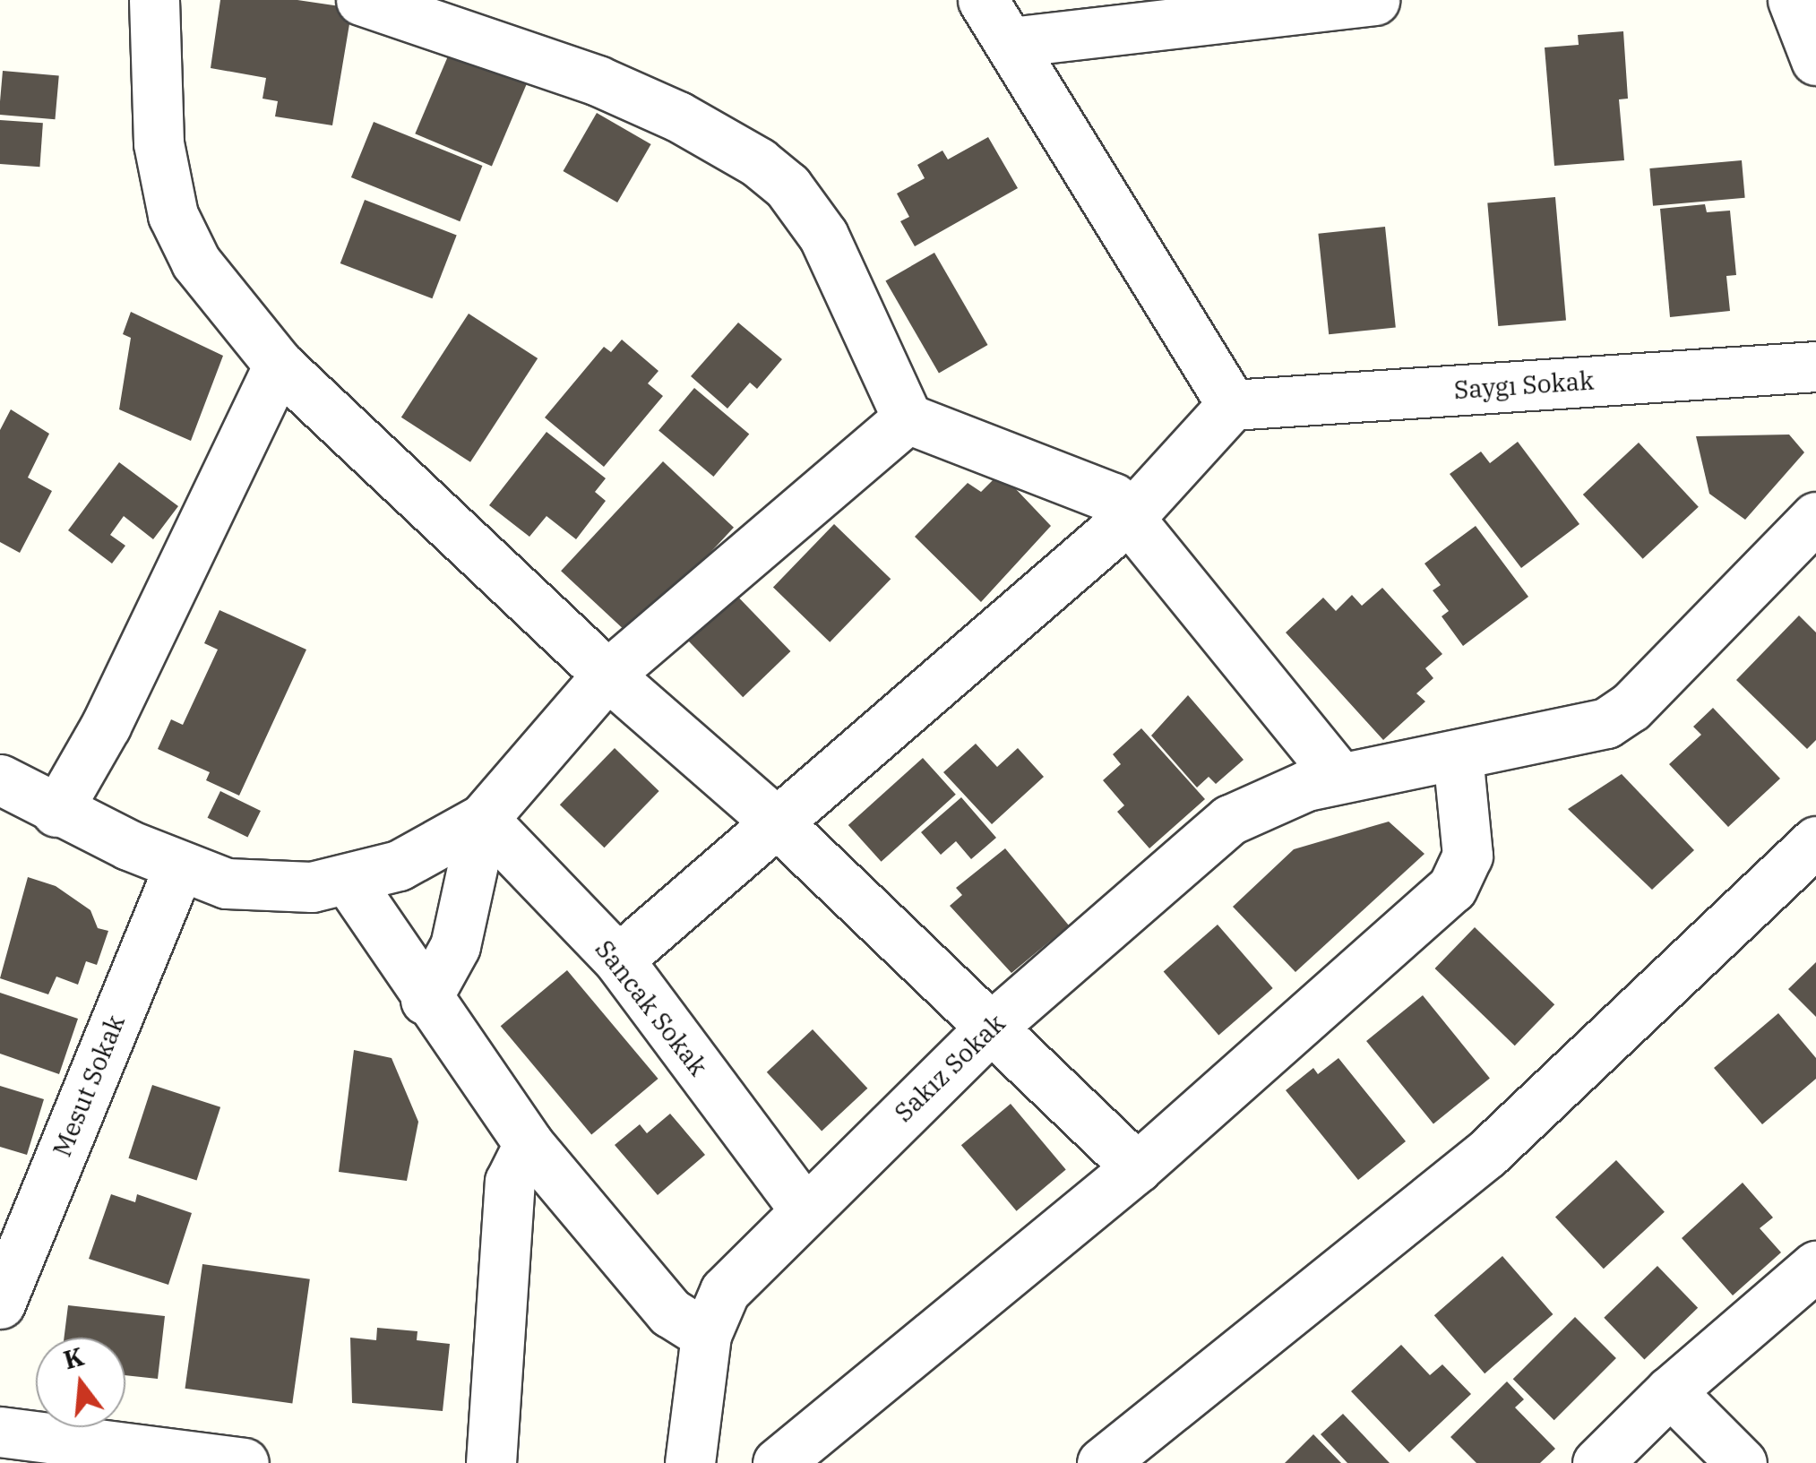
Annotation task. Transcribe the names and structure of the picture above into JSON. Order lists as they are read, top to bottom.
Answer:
{
  "streets": {
    "street": [
      "Saygı Sokak",
      "Sancak Sokak",
      "Sakız Sokak",
      "Mesut Sokak"
    ]
  },
  "crossings": [
    ["Sancak Sokak", "Sakız Sokak"]
  ],
  "north": "top"
}
